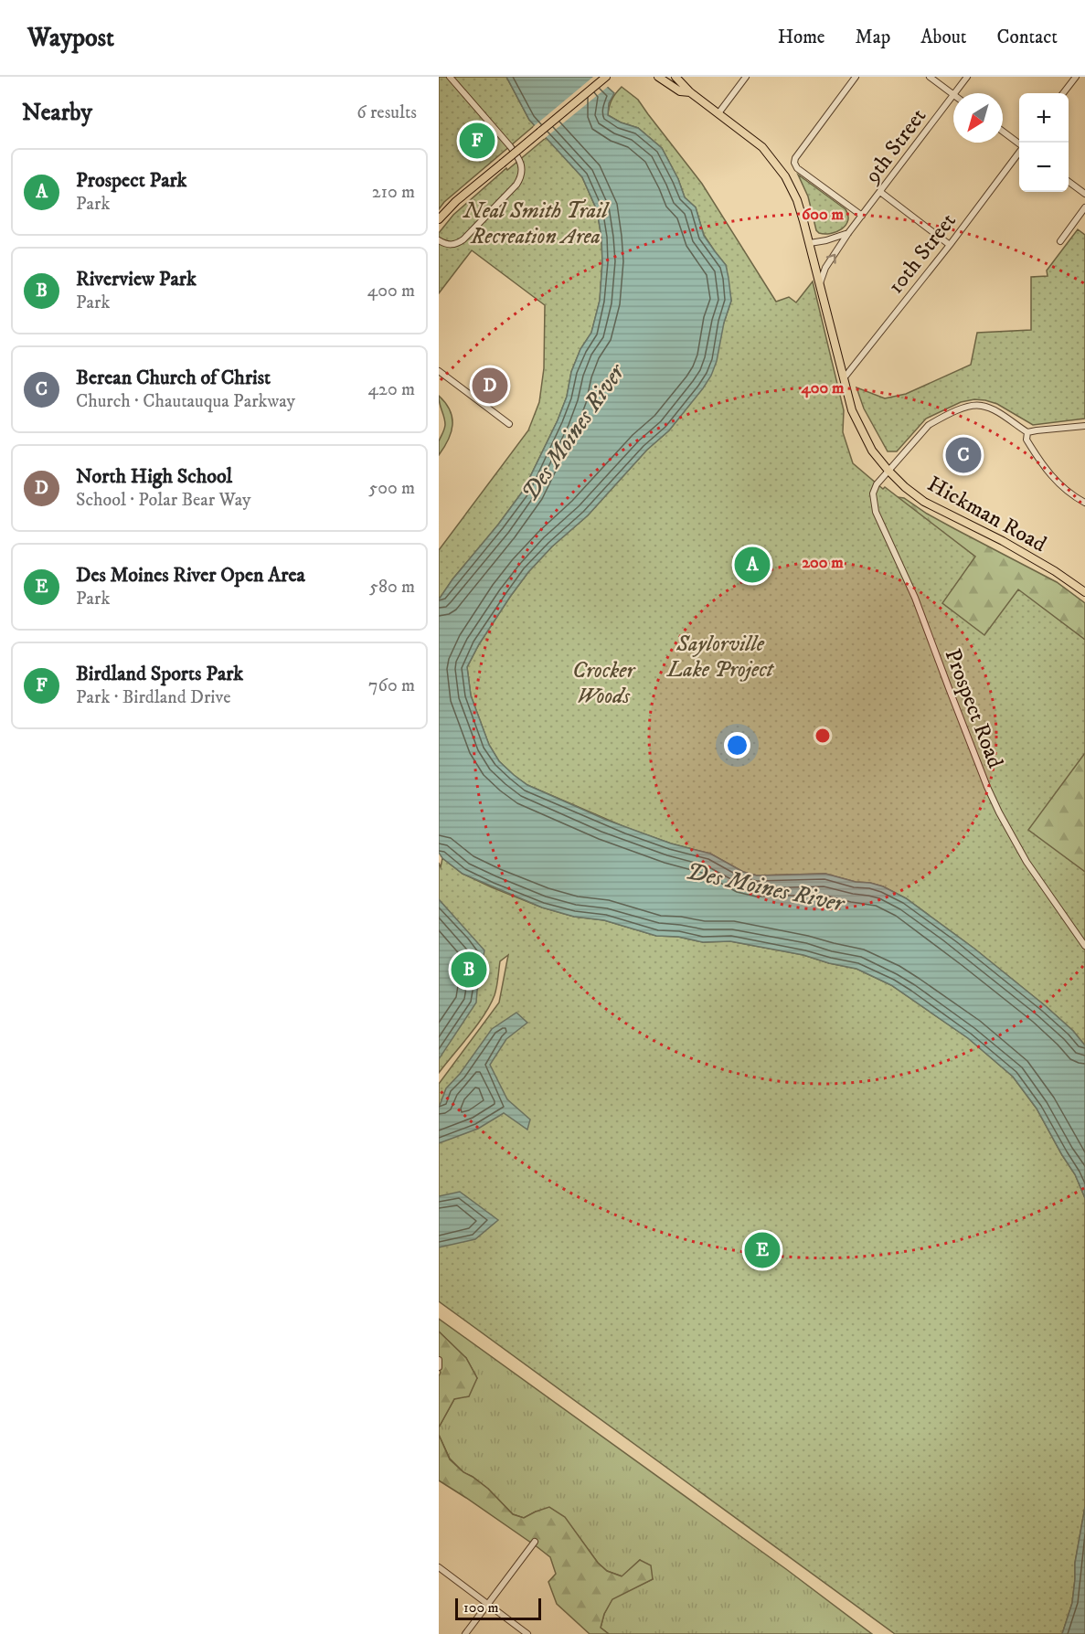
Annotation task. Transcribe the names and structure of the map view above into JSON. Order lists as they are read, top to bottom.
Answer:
{
  "streets": {
    "main road": ["Hickman Road"],
    "street": ["9th Street", "10th Street", "Prospect Road"]
  },
  "crossings": [
    ["9th Street", "Hickman Road"],
    ["10th Street", "Hickman Road"],
    ["Hickman Road", "Prospect Road"]
  ],
  "water": ["Des Moines River"],
  "parks": ["Neal Smith Trail Recreation Area", "Saylorville Lake Project", "Crocker Woods"],
  "scale_bar": "100 m",
  "north": "bottom left",
  "page": {
    "header": "Waypost",
    "nav": [
      "Home",
      "Map",
      "About",
      "Contact"
    ],
    "heading": ["Nearby", "6 results"],
    "map_buttons": ["+", "−"],
    "pins": [
      "F",
      "D",
      "C",
      "A",
      "B",
      "E"
    ],
    "list": [
      {
        "mark": "A",
        "name": "Prospect Park",
        "note": "Park",
        "value": "210 m"
      },
      {
        "mark": "B",
        "name": "Riverview Park",
        "note": "Park",
        "value": "400 m"
      },
      {
        "mark": "C",
        "name": "Berean Church of Christ",
        "note": "Church · Chautauqua Parkway",
        "value": "420 m"
      },
      {
        "mark": "D",
        "name": "North High School",
        "note": "School · Polar Bear Way",
        "value": "500 m"
      },
      {
        "mark": "E",
        "name": "Des Moines River Open Area",
        "note": "Park",
        "value": "580 m"
      },
      {
        "mark": "F",
        "name": "Birdland Sports Park",
        "note": "Park · Birdland Drive",
        "value": "760 m"
      }
    ],
    "scale": "100 m"
  },
  "rings": ["600 m", "400 m", "200 m"]
}
